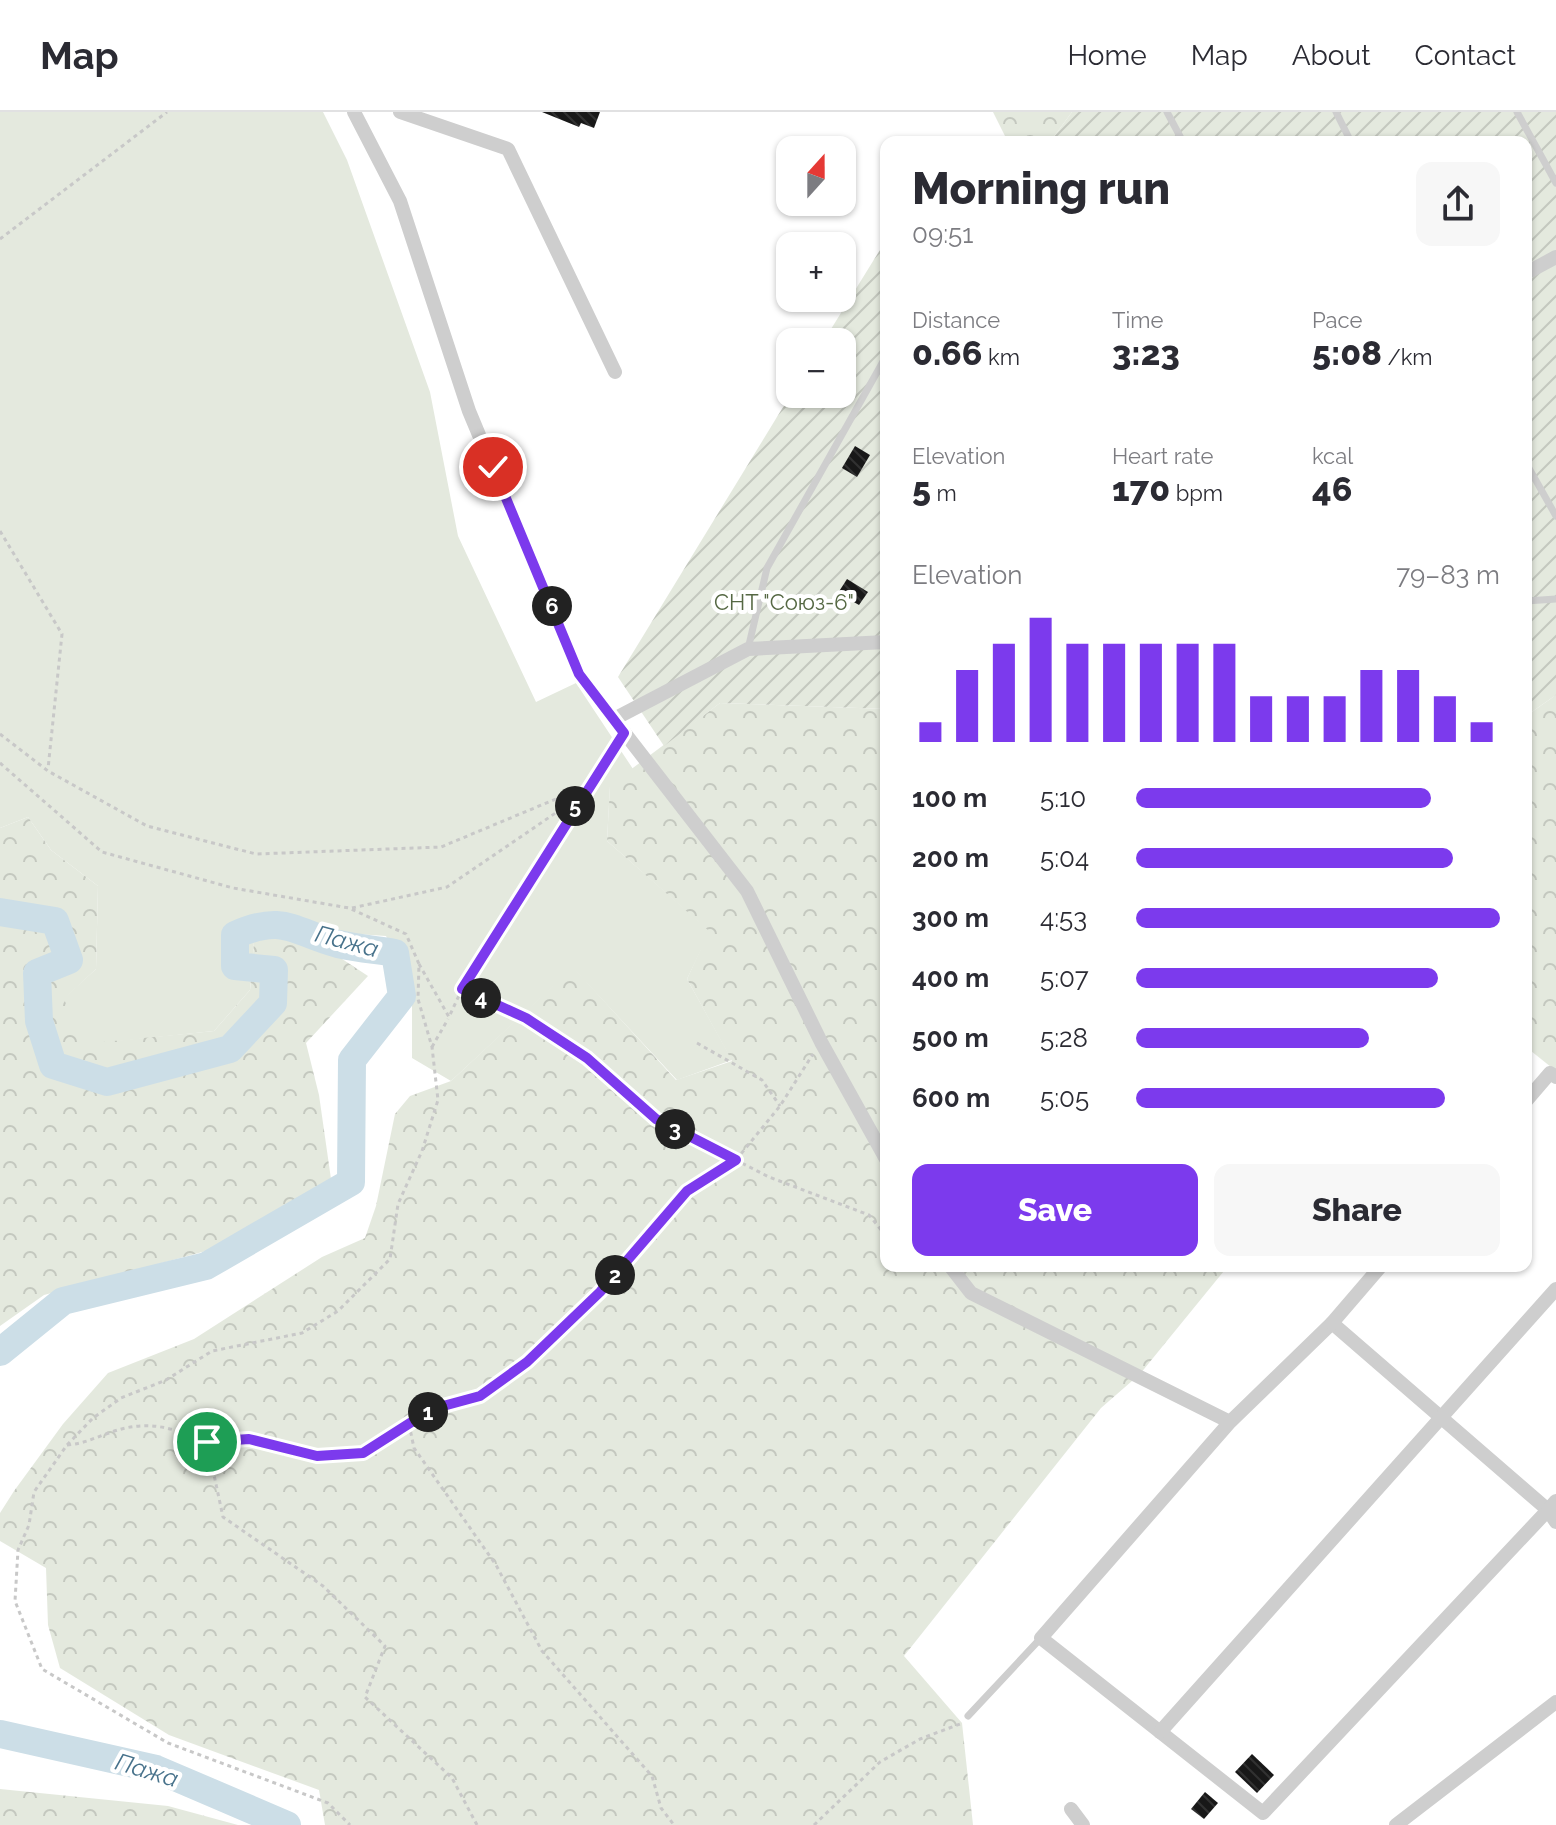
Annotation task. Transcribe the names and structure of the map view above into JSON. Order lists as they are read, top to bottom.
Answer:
{
  "water": ["Пажа"],
  "parks": ["СНТ \"Союз-6\""],
  "north": "top",
  "page": {
    "header": "Map",
    "nav": [
      "Home",
      "Map",
      "About",
      "Contact"
    ],
    "map_buttons": ["+", "−"],
    "heading": ["Morning run", "09:51"],
    "stats": [
      ["Distance", "0.66 km"],
      ["Time", "3:23"],
      ["Pace", "5:08 /km"],
      ["Elevation", "5 m"],
      ["Heart rate", "170 bpm"],
      ["kcal", "46"]
    ],
    "chart": ["Elevation", "79–83 m"],
    "pins": [
      "6",
      "5",
      "4",
      "3",
      "2",
      "1"
    ],
    "list": [
      {
        "name": "100 m",
        "note": "5:10"
      },
      {
        "name": "200 m",
        "note": "5:04"
      },
      {
        "name": "300 m",
        "note": "4:53"
      },
      {
        "name": "400 m",
        "note": "5:07"
      },
      {
        "name": "500 m",
        "note": "5:28"
      },
      {
        "name": "600 m",
        "note": "5:05"
      }
    ],
    "buttons": ["Save", "Share"]
  }
}
